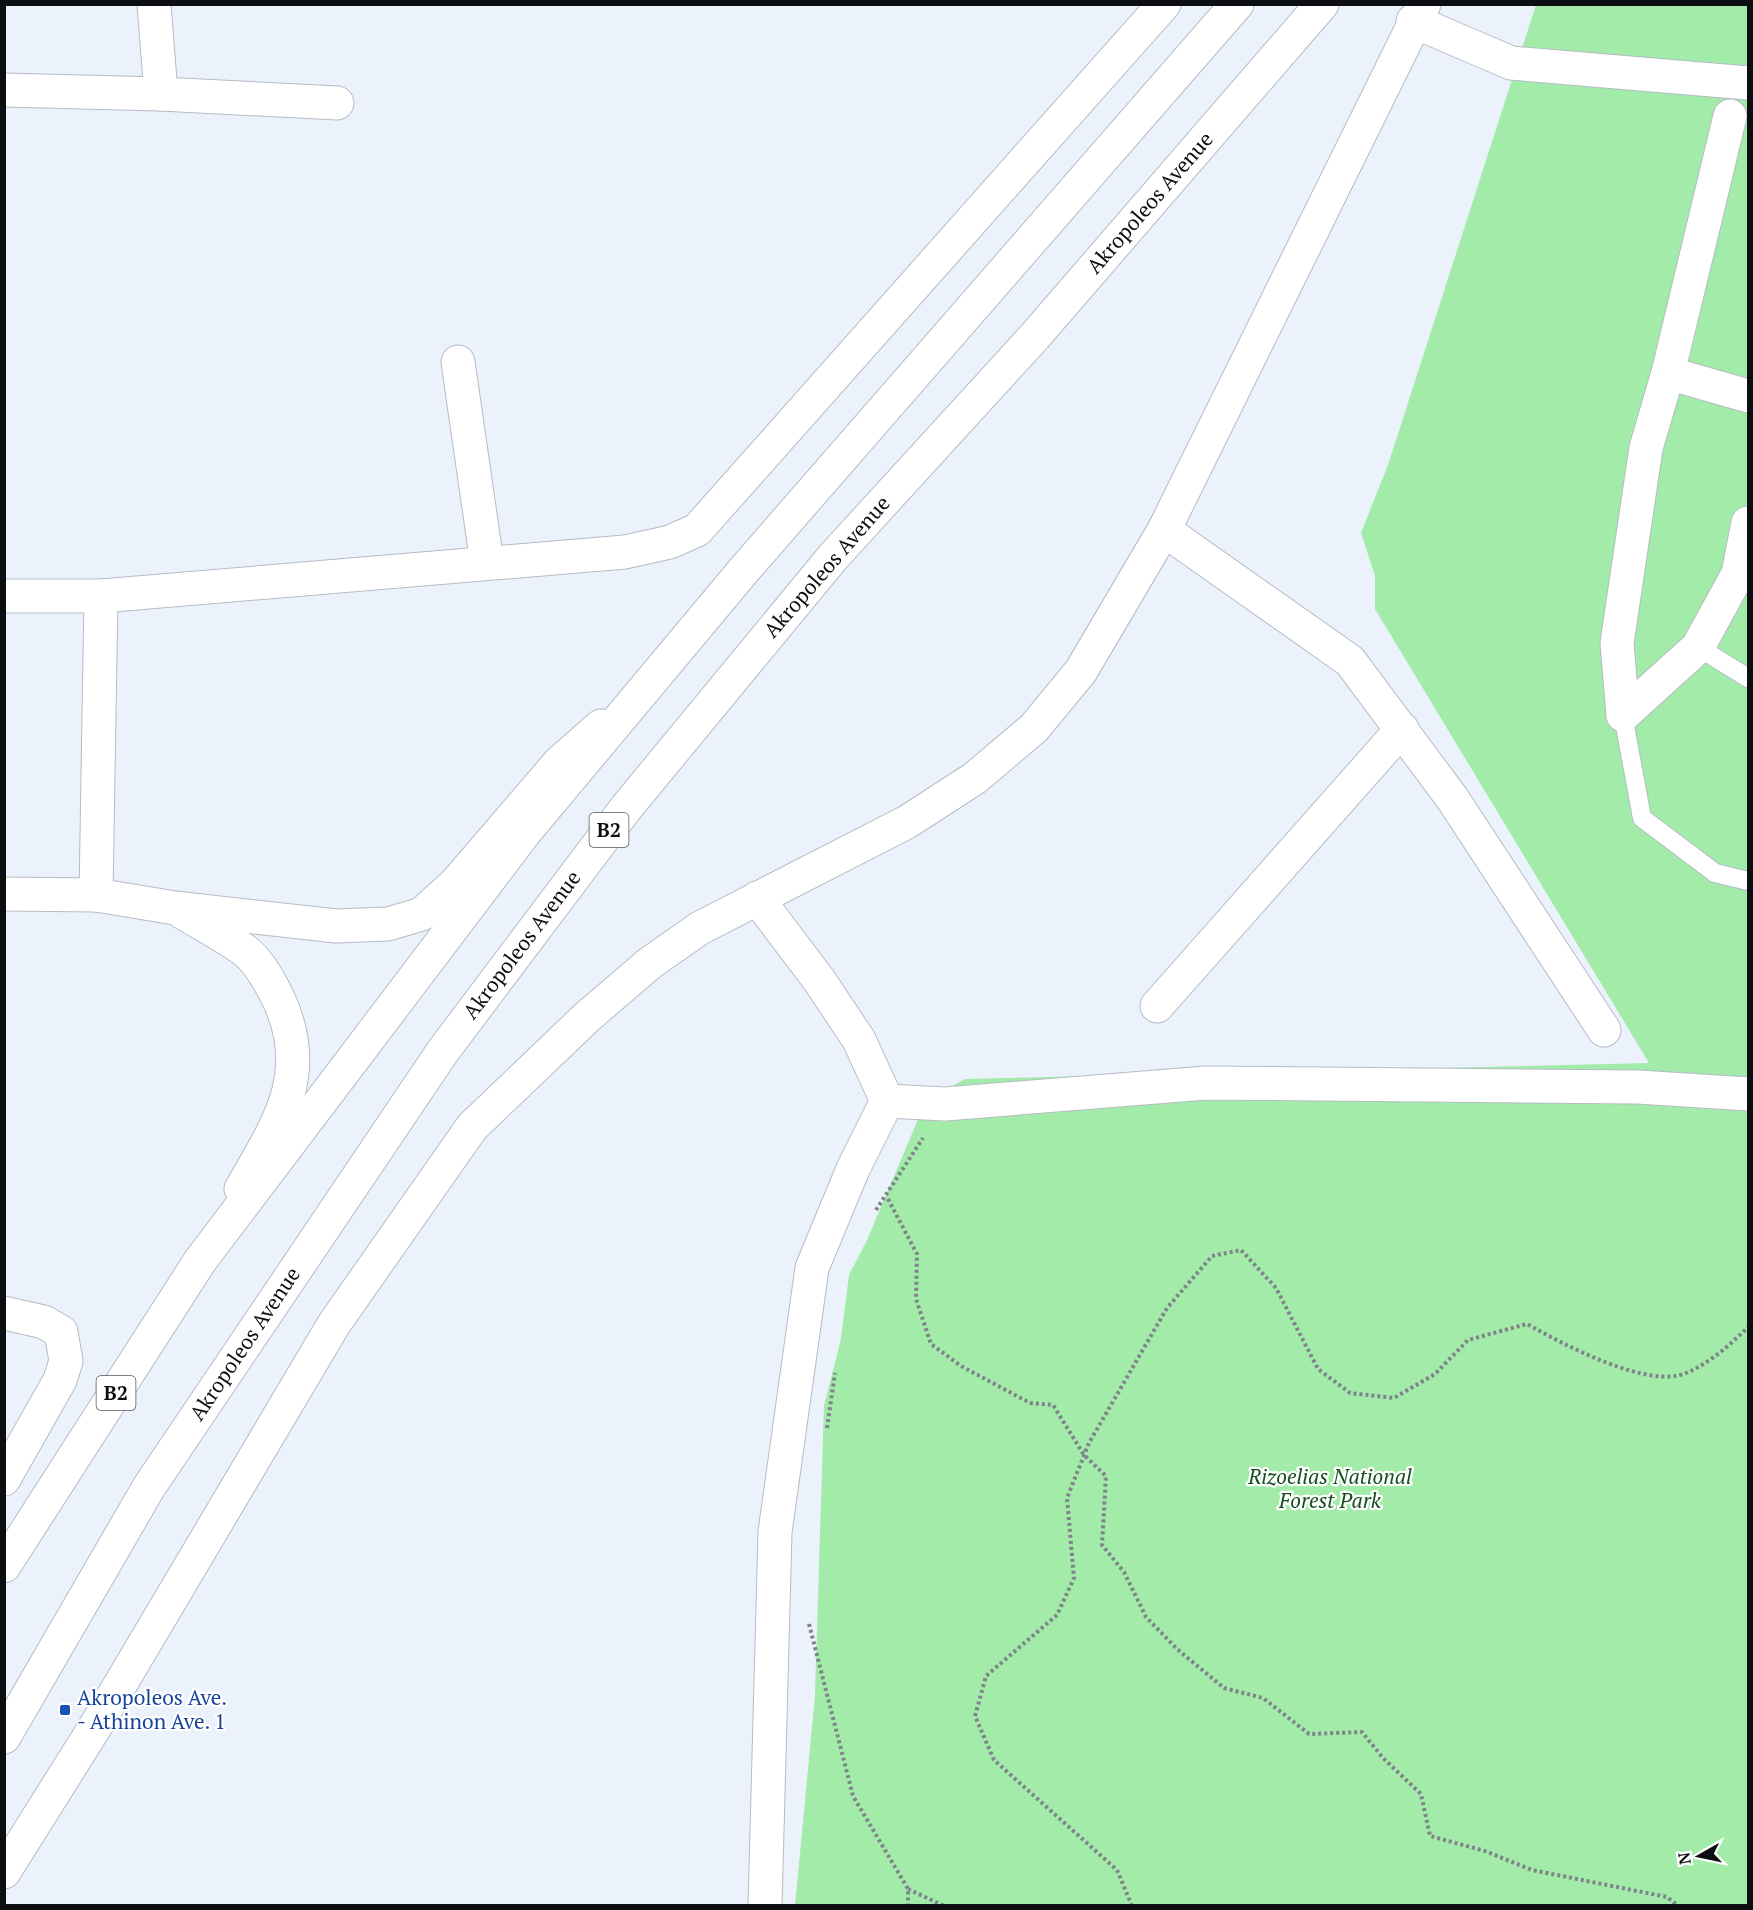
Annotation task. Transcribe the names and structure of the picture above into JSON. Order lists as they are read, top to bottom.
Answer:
{
  "streets": {
    "main road": ["Akropoleos Avenue", "B2"]
  },
  "parks": ["Rizoelias National Forest Park"],
  "places": {
    "transit": ["Akropoleos Ave. - Athinon Ave. 1"]
  },
  "north": "left"
}
